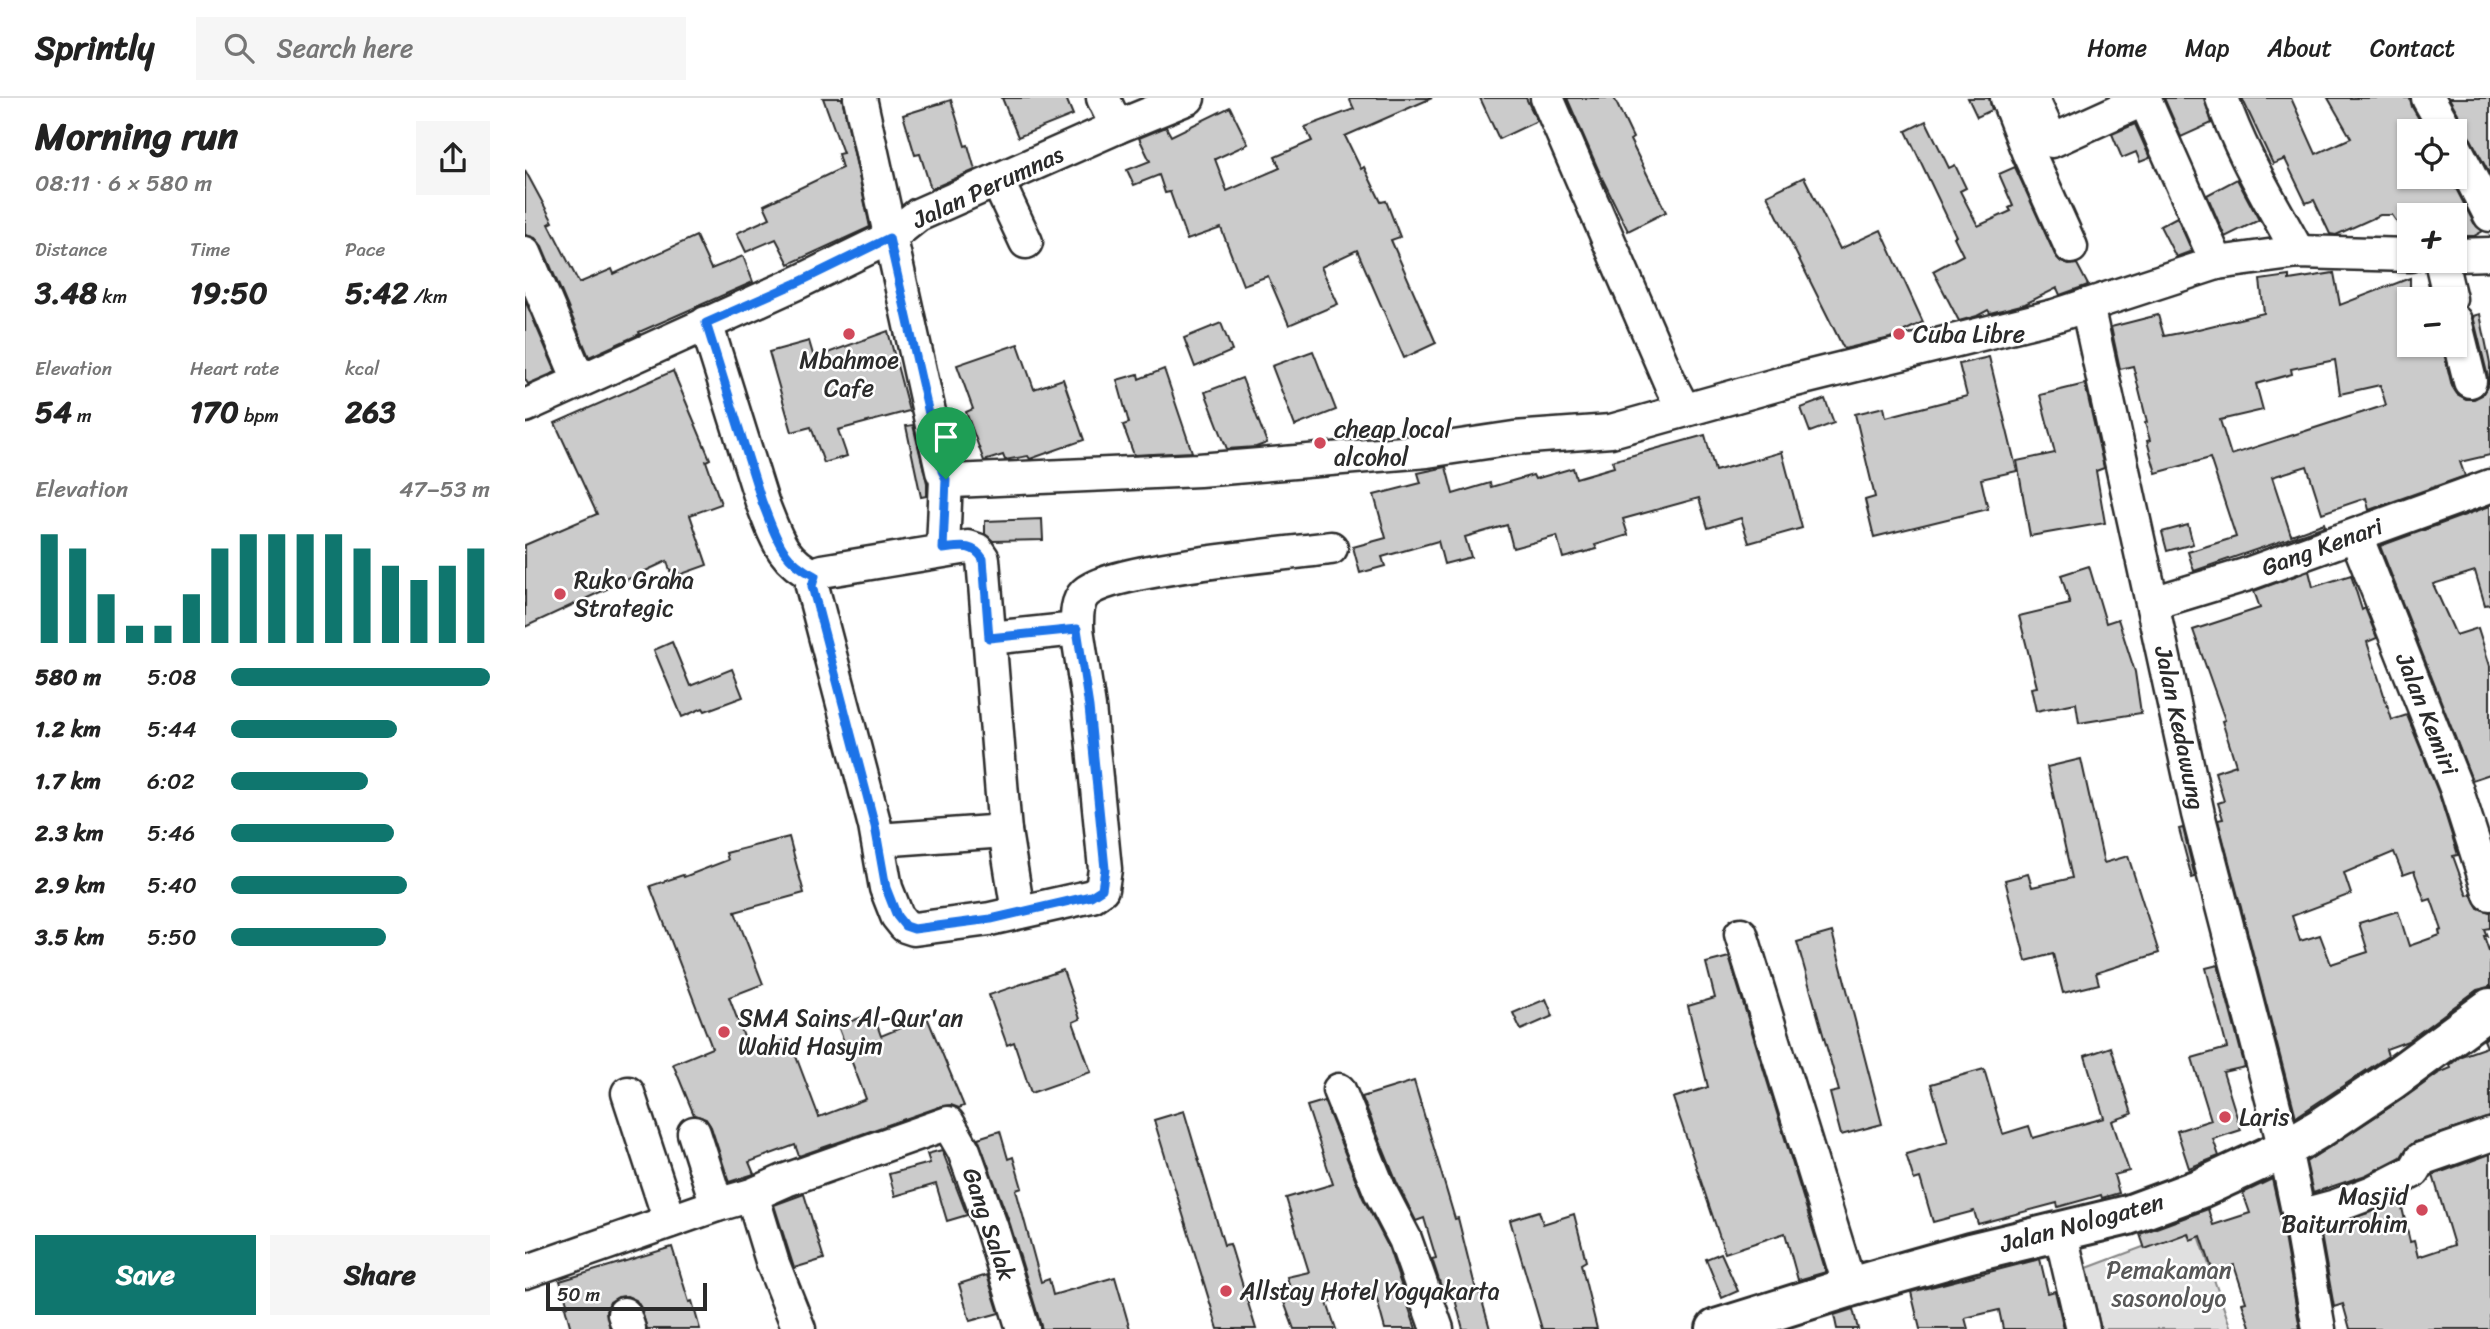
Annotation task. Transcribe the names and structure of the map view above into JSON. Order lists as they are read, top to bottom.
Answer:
{
  "streets": {
    "main road": ["Jalan Nologaten"],
    "street": [
      "Jalan Perumnas",
      "Gang Kenari",
      "Jalan Kemiri",
      "Jalan Kedawung",
      "Gang Salak"
    ]
  },
  "crossings": [
    ["Gang Kenari", "Jalan Kemiri"],
    ["Gang Kenari", "Jalan Kedawung"],
    ["Jalan Kedawung", "Jalan Nologaten"]
  ],
  "parks": ["Pemakaman sasonoloyo"],
  "places": [
    "Mbahmoe Cafe",
    "Cuba Libre",
    "cheap local alcohol",
    "Ruko Graha Strategic",
    "SMA Sains Al-Qur'an Wahid Hasyim",
    "Laris",
    "Masjid Baiturrohim",
    "Allstay Hotel Yogyakarta"
  ],
  "scale_bar": "50 m",
  "page": {
    "header": "Sprintly",
    "search": "Search here",
    "nav": [
      "Home",
      "Map",
      "About",
      "Contact"
    ],
    "heading": ["Morning run", "08:11 · 6 × 580 m"],
    "map_buttons": ["+", "−"],
    "stats": [
      ["Distance", "3.48 km"],
      ["Time", "19:50"],
      ["Pace", "5:42 /km"],
      ["Elevation", "54 m"],
      ["Heart rate", "170 bpm"],
      ["kcal", "263"]
    ],
    "chart": ["Elevation", "47–53 m"],
    "list": [
      {
        "name": "580 m",
        "note": "5:08"
      },
      {
        "name": "1.2 km",
        "note": "5:44"
      },
      {
        "name": "1.7 km",
        "note": "6:02"
      },
      {
        "name": "2.3 km",
        "note": "5:46"
      },
      {
        "name": "2.9 km",
        "note": "5:40"
      },
      {
        "name": "3.5 km",
        "note": "5:50"
      }
    ],
    "buttons": ["Save", "Share"],
    "scale": "50 m"
  }
}
